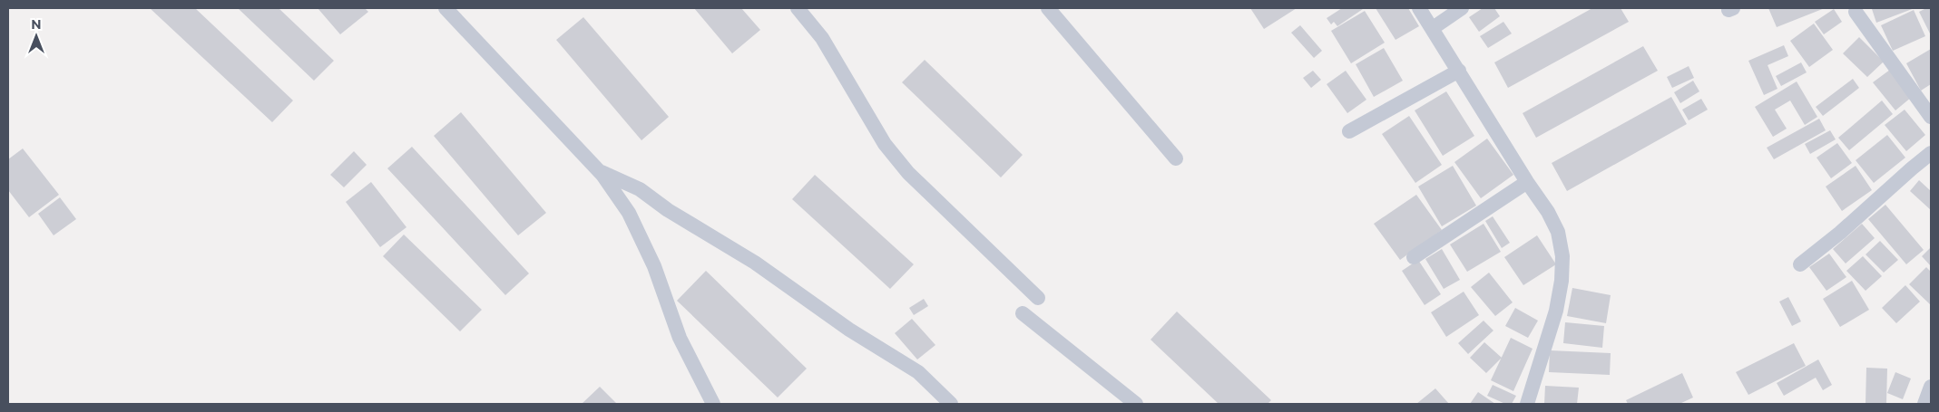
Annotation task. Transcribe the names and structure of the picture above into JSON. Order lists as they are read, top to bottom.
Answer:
{
  "north": "top"
}
